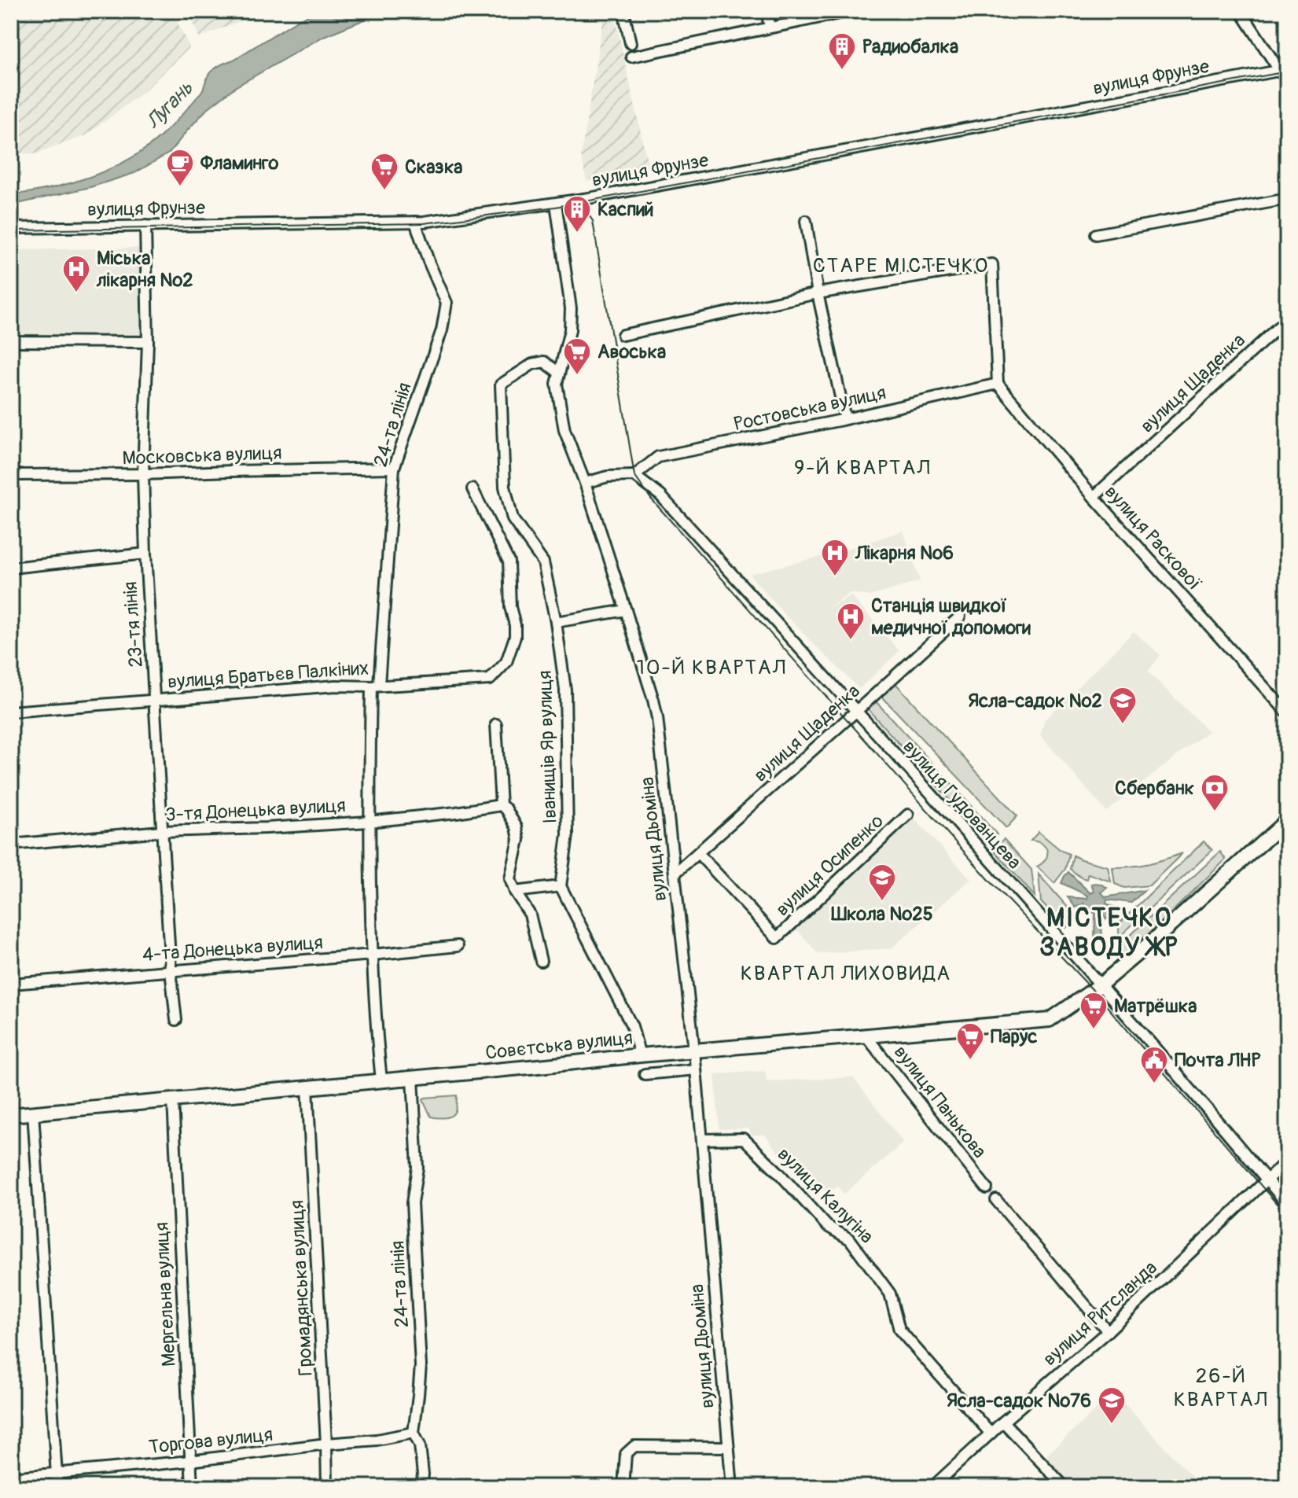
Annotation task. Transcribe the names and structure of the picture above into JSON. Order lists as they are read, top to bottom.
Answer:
{
  "streets": {
    "main road": ["Совєтська вулиця"],
    "street": [
      "вулиця Фрунзе",
      "вулиця Щаденка",
      "Ростовська вулиця",
      "24-та лінія",
      "Московська вулиця",
      "вулиця Раскової",
      "23-тя лінія",
      "вулиця Братьєв Палкіних",
      "Іванищів Яр вулиця",
      "вулиця Гудованцева",
      "3-тя Донецька вулиця",
      "вулиця Дьоміна",
      "вулиця Осипенко",
      "4-та Донецька вулиця",
      "вулиця Панькова",
      "вулиця Калугіна",
      "Громадянська вулиця",
      "Мергельна вулиця",
      "вулиця Ритсланда",
      "Торгова вулиця"
    ]
  },
  "crossings": [
    ["вулиця Фрунзе", "24-та лінія"],
    ["вулиця Фрунзе", "23-тя лінія"],
    ["вулиця Фрунзе", "вулиця Дьоміна"],
    ["вулиця Щаденка", "вулиця Раскової"],
    ["вулиця Щаденка", "вулиця Гудованцева"],
    ["вулиця Щаденка", "вулиця Дьоміна"],
    ["вулиця Щаденка", "вулиця Осипенко"],
    ["Ростовська вулиця", "вулиця Раскової"],
    ["Ростовська вулиця", "вулиця Гудованцева"],
    ["24-та лінія", "Московська вулиця"],
    ["24-та лінія", "вулиця Братьєв Палкіних"],
    ["24-та лінія", "3-тя Донецька вулиця"],
    ["24-та лінія", "4-та Донецька вулиця"],
    ["24-та лінія", "Совєтська вулиця"],
    ["24-та лінія", "Торгова вулиця"],
    ["Московська вулиця", "23-тя лінія"],
    ["23-тя лінія", "вулиця Братьєв Палкіних"],
    ["23-тя лінія", "3-тя Донецька вулиця"],
    ["23-тя лінія", "4-та Донецька вулиця"],
    ["Іванищів Яр вулиця", "вулиця Дьоміна"],
    ["вулиця Гудованцева", "Совєтська вулиця"],
    ["вулиця Гудованцева", "вулиця Ритсланда"],
    ["вулиця Дьоміна", "Совєтська вулиця"],
    ["вулиця Дьоміна", "вулиця Калугіна"],
    ["Совєтська вулиця", "вулиця Панькова"],
    ["Совєтська вулиця", "Громадянська вулиця"],
    ["Совєтська вулиця", "Мергельна вулиця"],
    ["вулиця Калугіна", "вулиця Ритсланда"],
    ["Громадянська вулиця", "Торгова вулиця"],
    ["Мергельна вулиця", "Торгова вулиця"]
  ],
  "districts": [
    "СТАРЕ МІСТЕЧКО",
    "9-Й КВАРТАЛ",
    "10-Й КВАРТАЛ",
    "МІСТЕЧКО ЗАВОДУ ЖР",
    "КВАРТАЛ ЛИХОВИДА",
    "26-Й КВАРТАЛ"
  ],
  "water": ["Лугань"],
  "places": {
    "building": ["Радиобалка", "Каспий"],
    "cafe": ["Фламинго"],
    "supermarket": [
      "Сказка",
      "Авоська",
      "Матрёшка",
      "Парус"
    ],
    "hospital": ["Міська лікарня №2", "Лікарня №6", "Станція швидкої медичної допомоги"],
    "school or university": ["Ясла-садок №2", "Школа №25", "Ясла-садок №76"],
    "bank": ["Сбербанк"],
    "public building": ["Почта ЛНР"]
  }
}
